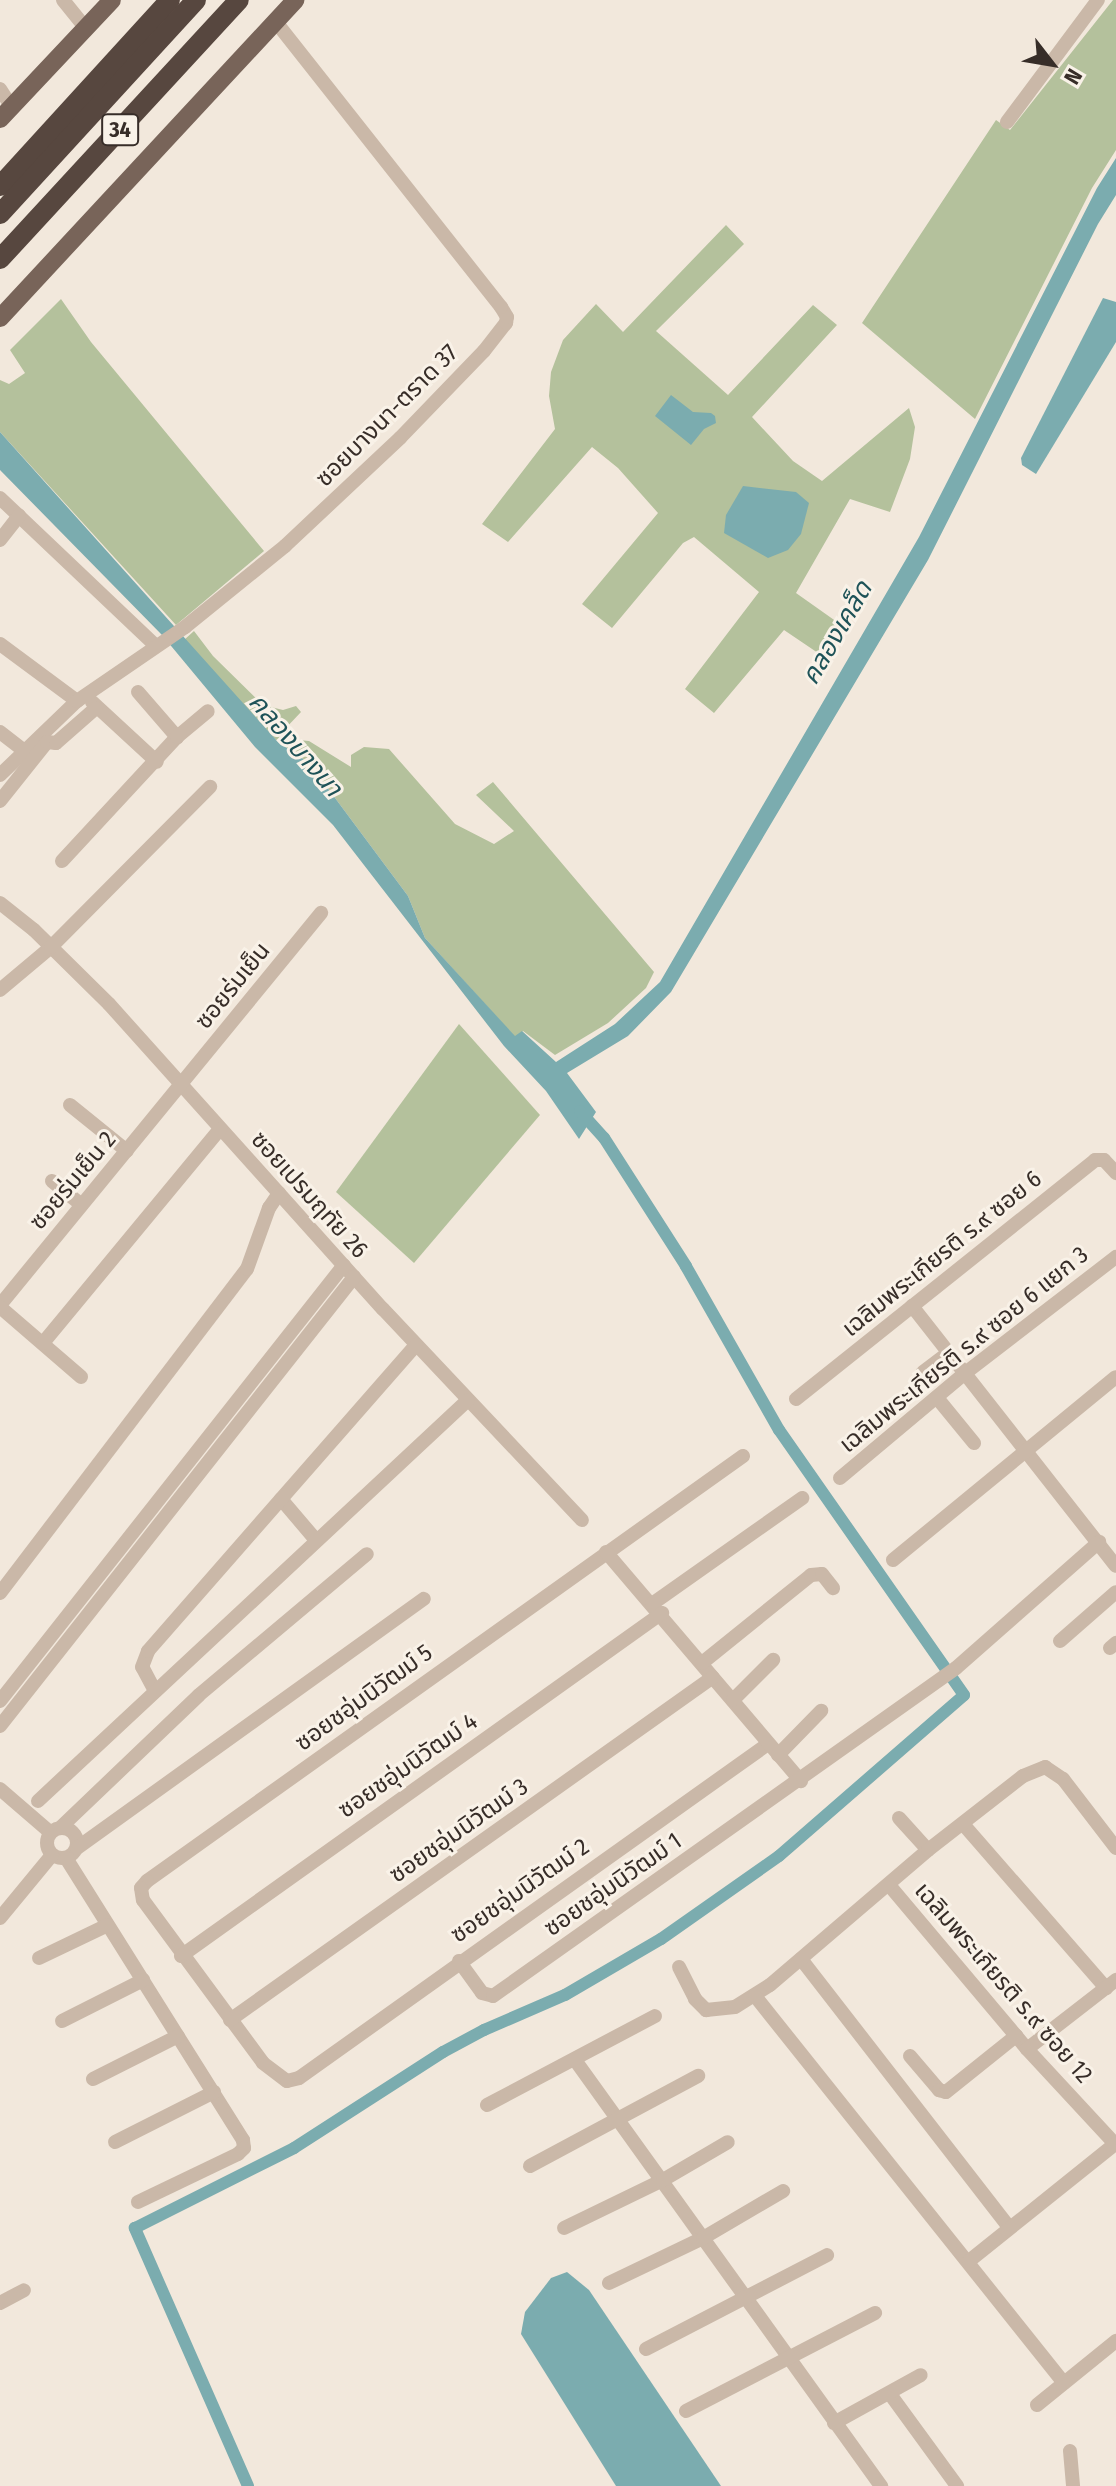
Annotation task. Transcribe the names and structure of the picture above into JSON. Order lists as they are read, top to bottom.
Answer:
{
  "streets": {
    "highway": ["34"],
    "street": [
      "ซอยบางนา-ตราด 37",
      "ซอยร่มเย็น",
      "ซอยร่มเย็น 2",
      "ซอยเปรมฤทัย 26",
      "เฉลิมพระเกียรติ ร.๙ ซอย 6",
      "เฉลิมพระเกียรติ ร.๙ ซอย 6 แยก 3",
      "ซอยชอุ่มนิวัฒม์ 5",
      "ซอยชอุ่มนิวัฒม์ 4",
      "ซอยชอุ่มนิวัฒม์ 3",
      "ซอยชอุ่มนิวัฒม์ 1",
      "ซอยชอุ่มนิวัฒม์ 2",
      "เฉลิมพระเกียรติ ร.๙ ซอย 12"
    ]
  },
  "crossings": [
    ["34", "ซอยบางนา-ตราด 37"],
    ["ซอยร่มเย็น", "ซอยร่มเย็น 2"],
    ["ซอยร่มเย็น", "ซอยเปรมฤทัย 26"],
    ["ซอยร่มเย็น 2", "ซอยเปรมฤทัย 26"],
    ["ซอยชอุ่มนิวัฒม์ 5", "ซอยชอุ่มนิวัฒม์ 4"],
    ["ซอยชอุ่มนิวัฒม์ 3", "ซอยชอุ่มนิวัฒม์ 2"],
    ["ซอยชอุ่มนิวัฒม์ 1", "ซอยชอุ่มนิวัฒม์ 2"]
  ],
  "water": ["คลองเคล็ด", "คลองบางนา"],
  "north": "bottom right"
}
